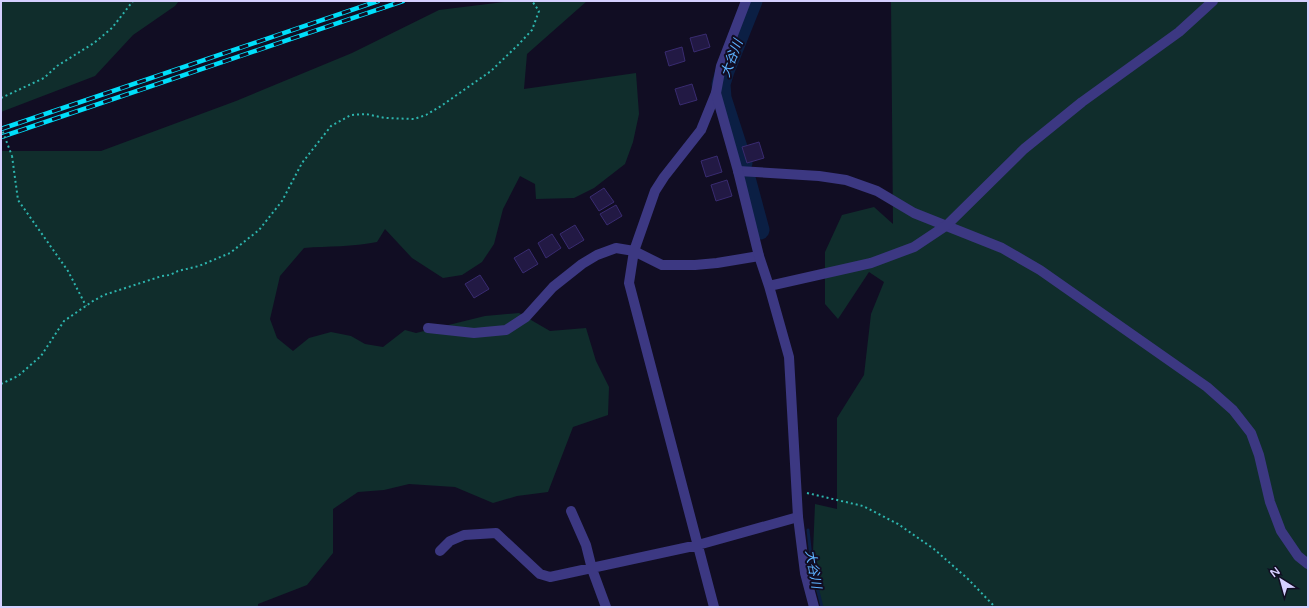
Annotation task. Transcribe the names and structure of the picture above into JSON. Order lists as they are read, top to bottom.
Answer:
{
  "water": ["大谷川"],
  "north": "top left"
}
